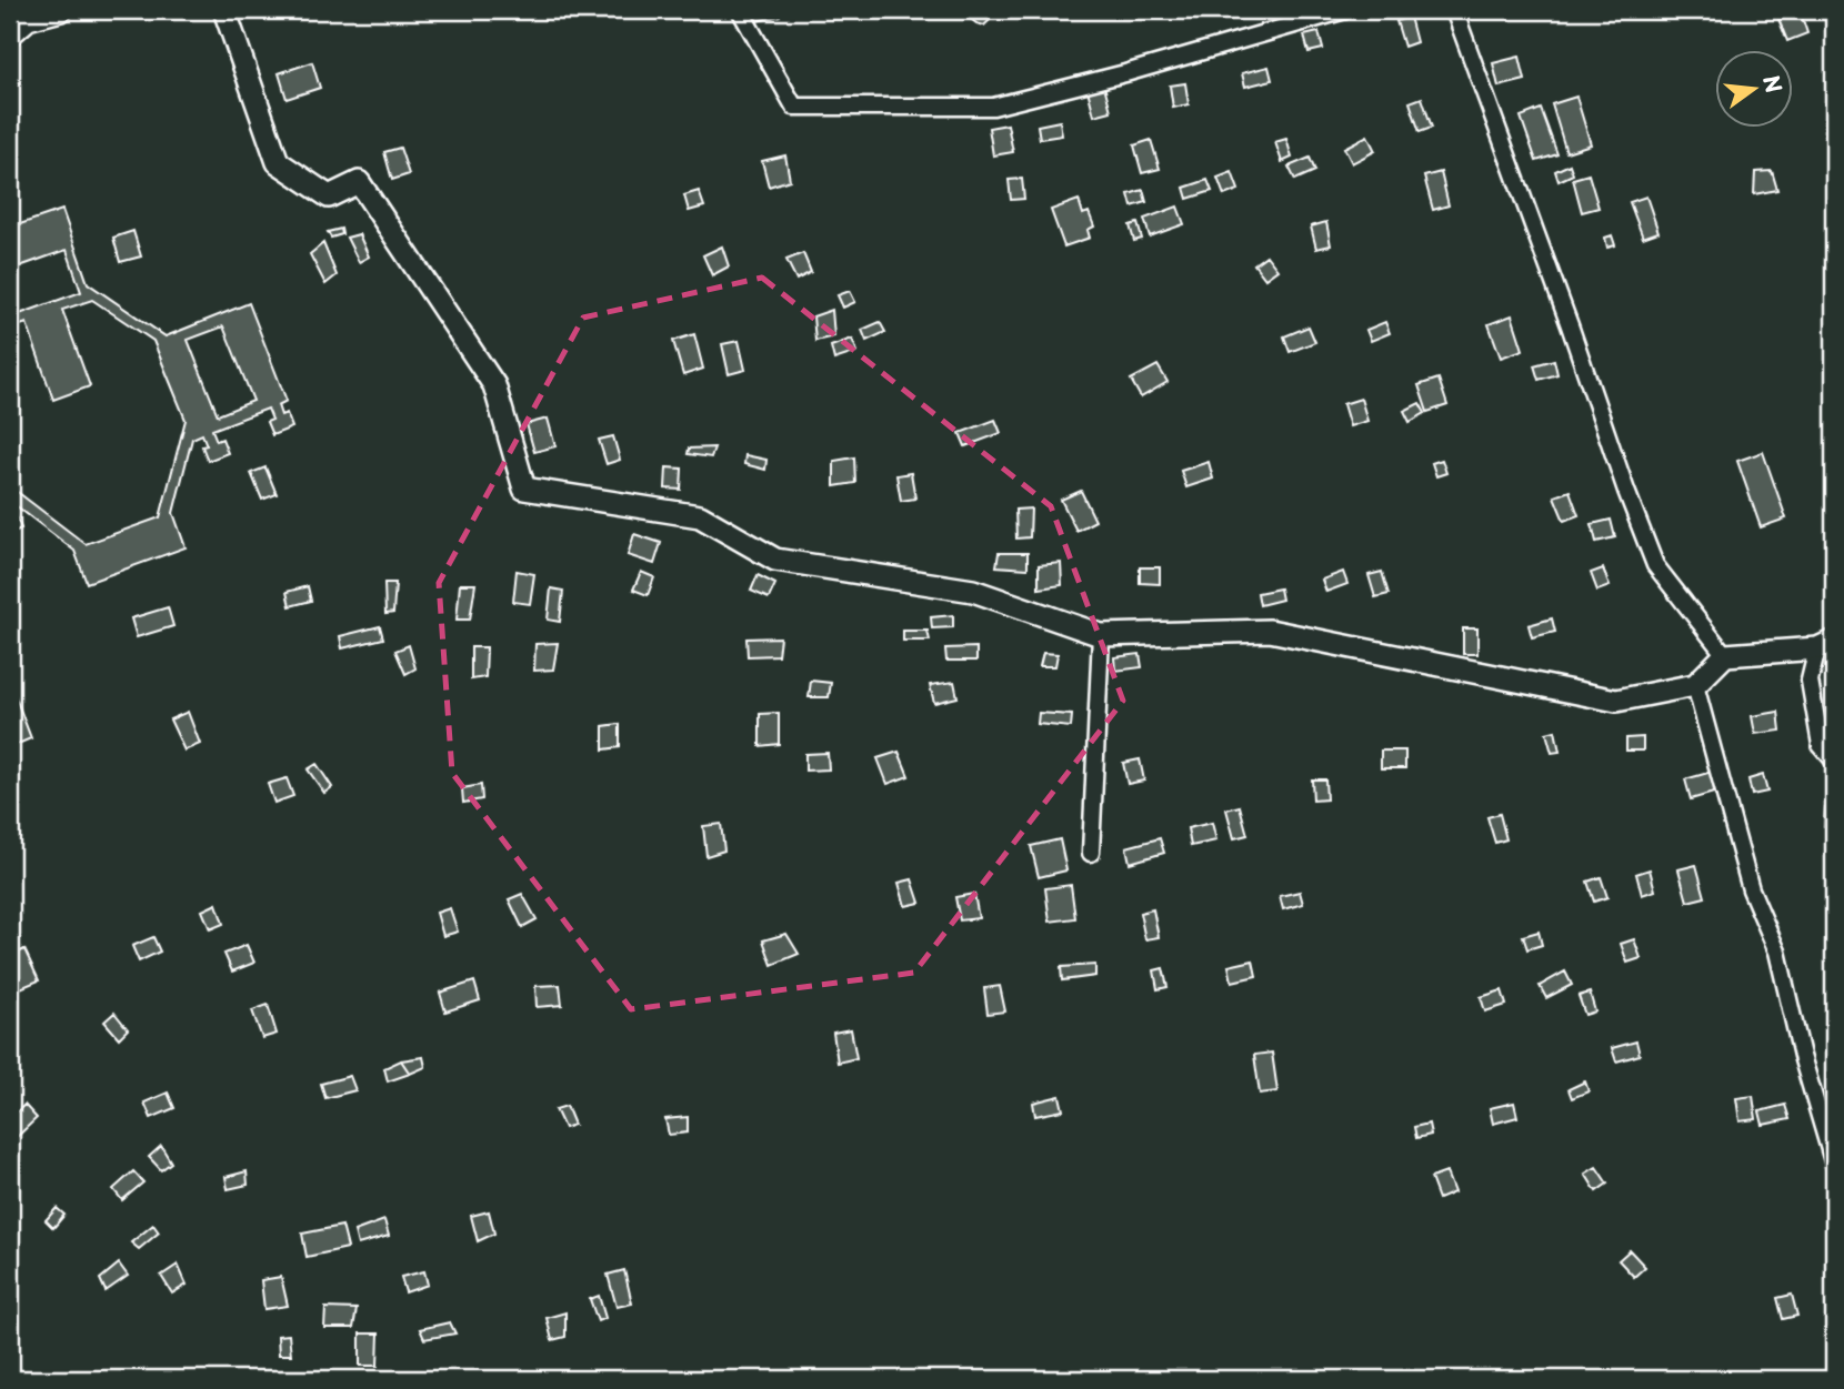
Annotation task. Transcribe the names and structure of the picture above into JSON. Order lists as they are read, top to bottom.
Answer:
{
  "north": "right"
}
